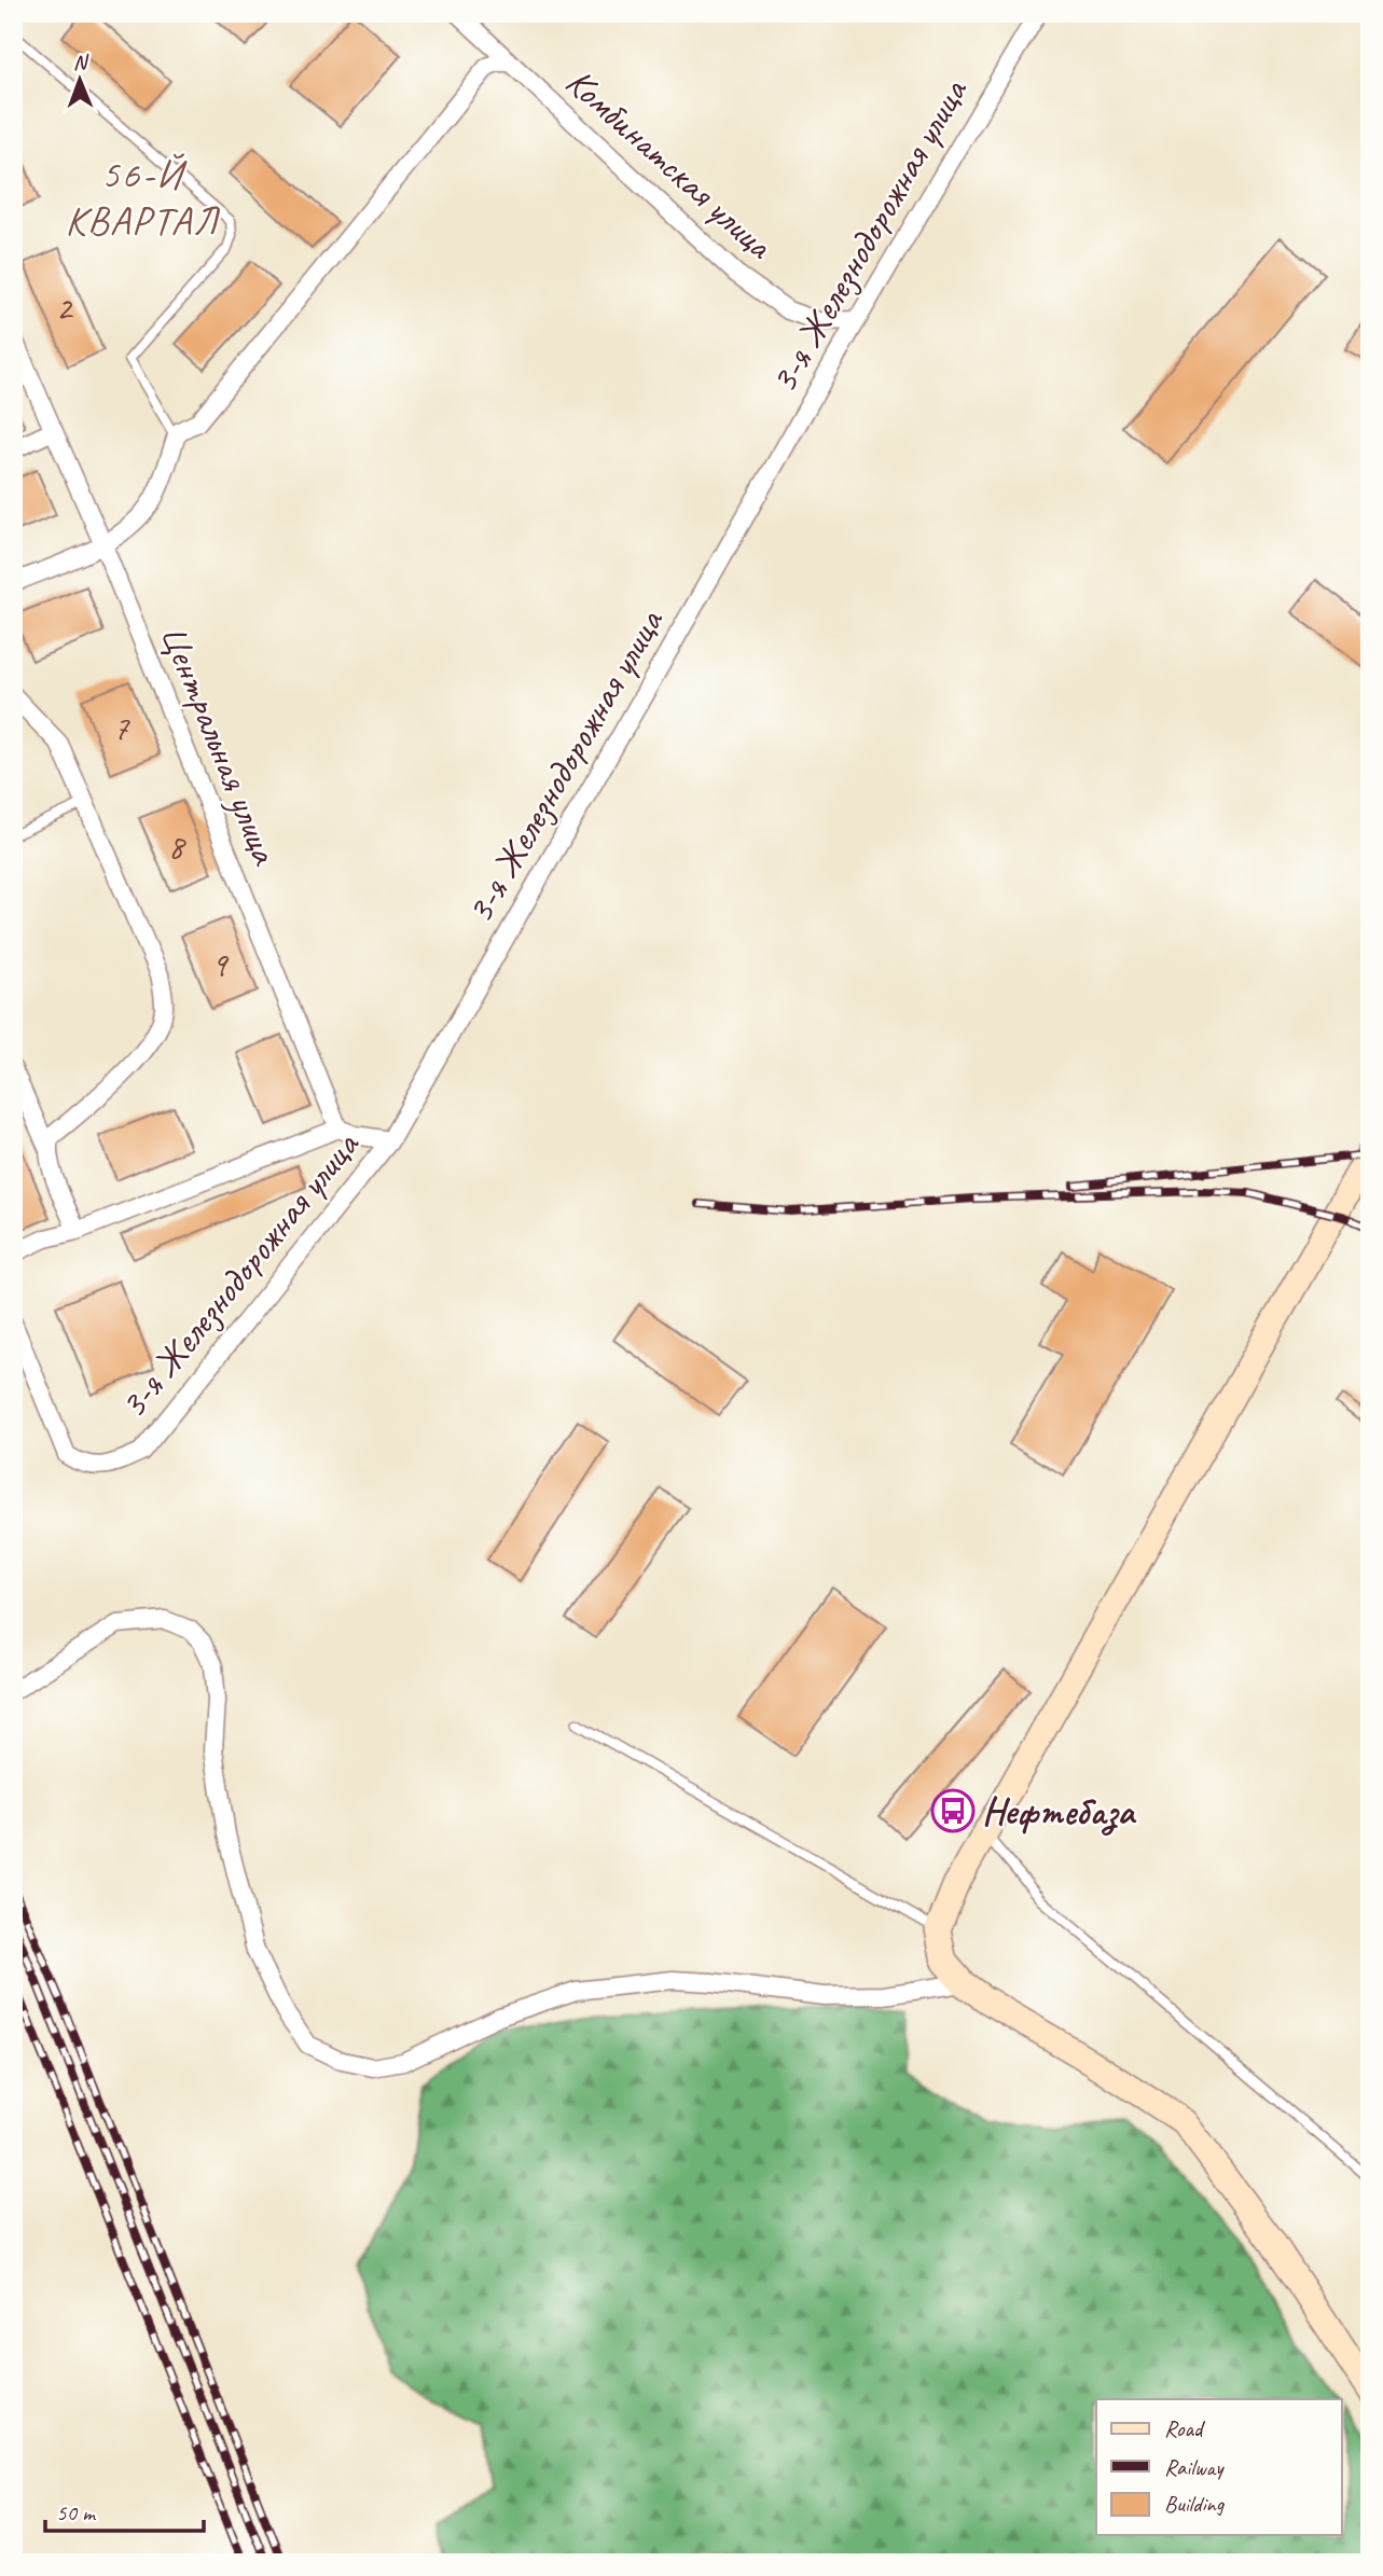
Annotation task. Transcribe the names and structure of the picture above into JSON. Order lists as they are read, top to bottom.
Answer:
{
  "streets": {
    "street": ["Комбинатская улица", "3-я Железнодорожная улица", "Центральная улица"]
  },
  "crossings": [
    ["Комбинатская улица", "3-я Железнодорожная улица"]
  ],
  "districts": ["56-Й КВАРТАЛ"],
  "places": {
    "bus stop": ["Нефтебаза"]
  },
  "house_numbers": [
    "2",
    "7",
    "8",
    "9"
  ],
  "legend": ["Road", "Railway", "Building"],
  "scale_bar": "50 m",
  "north": "top"
}
